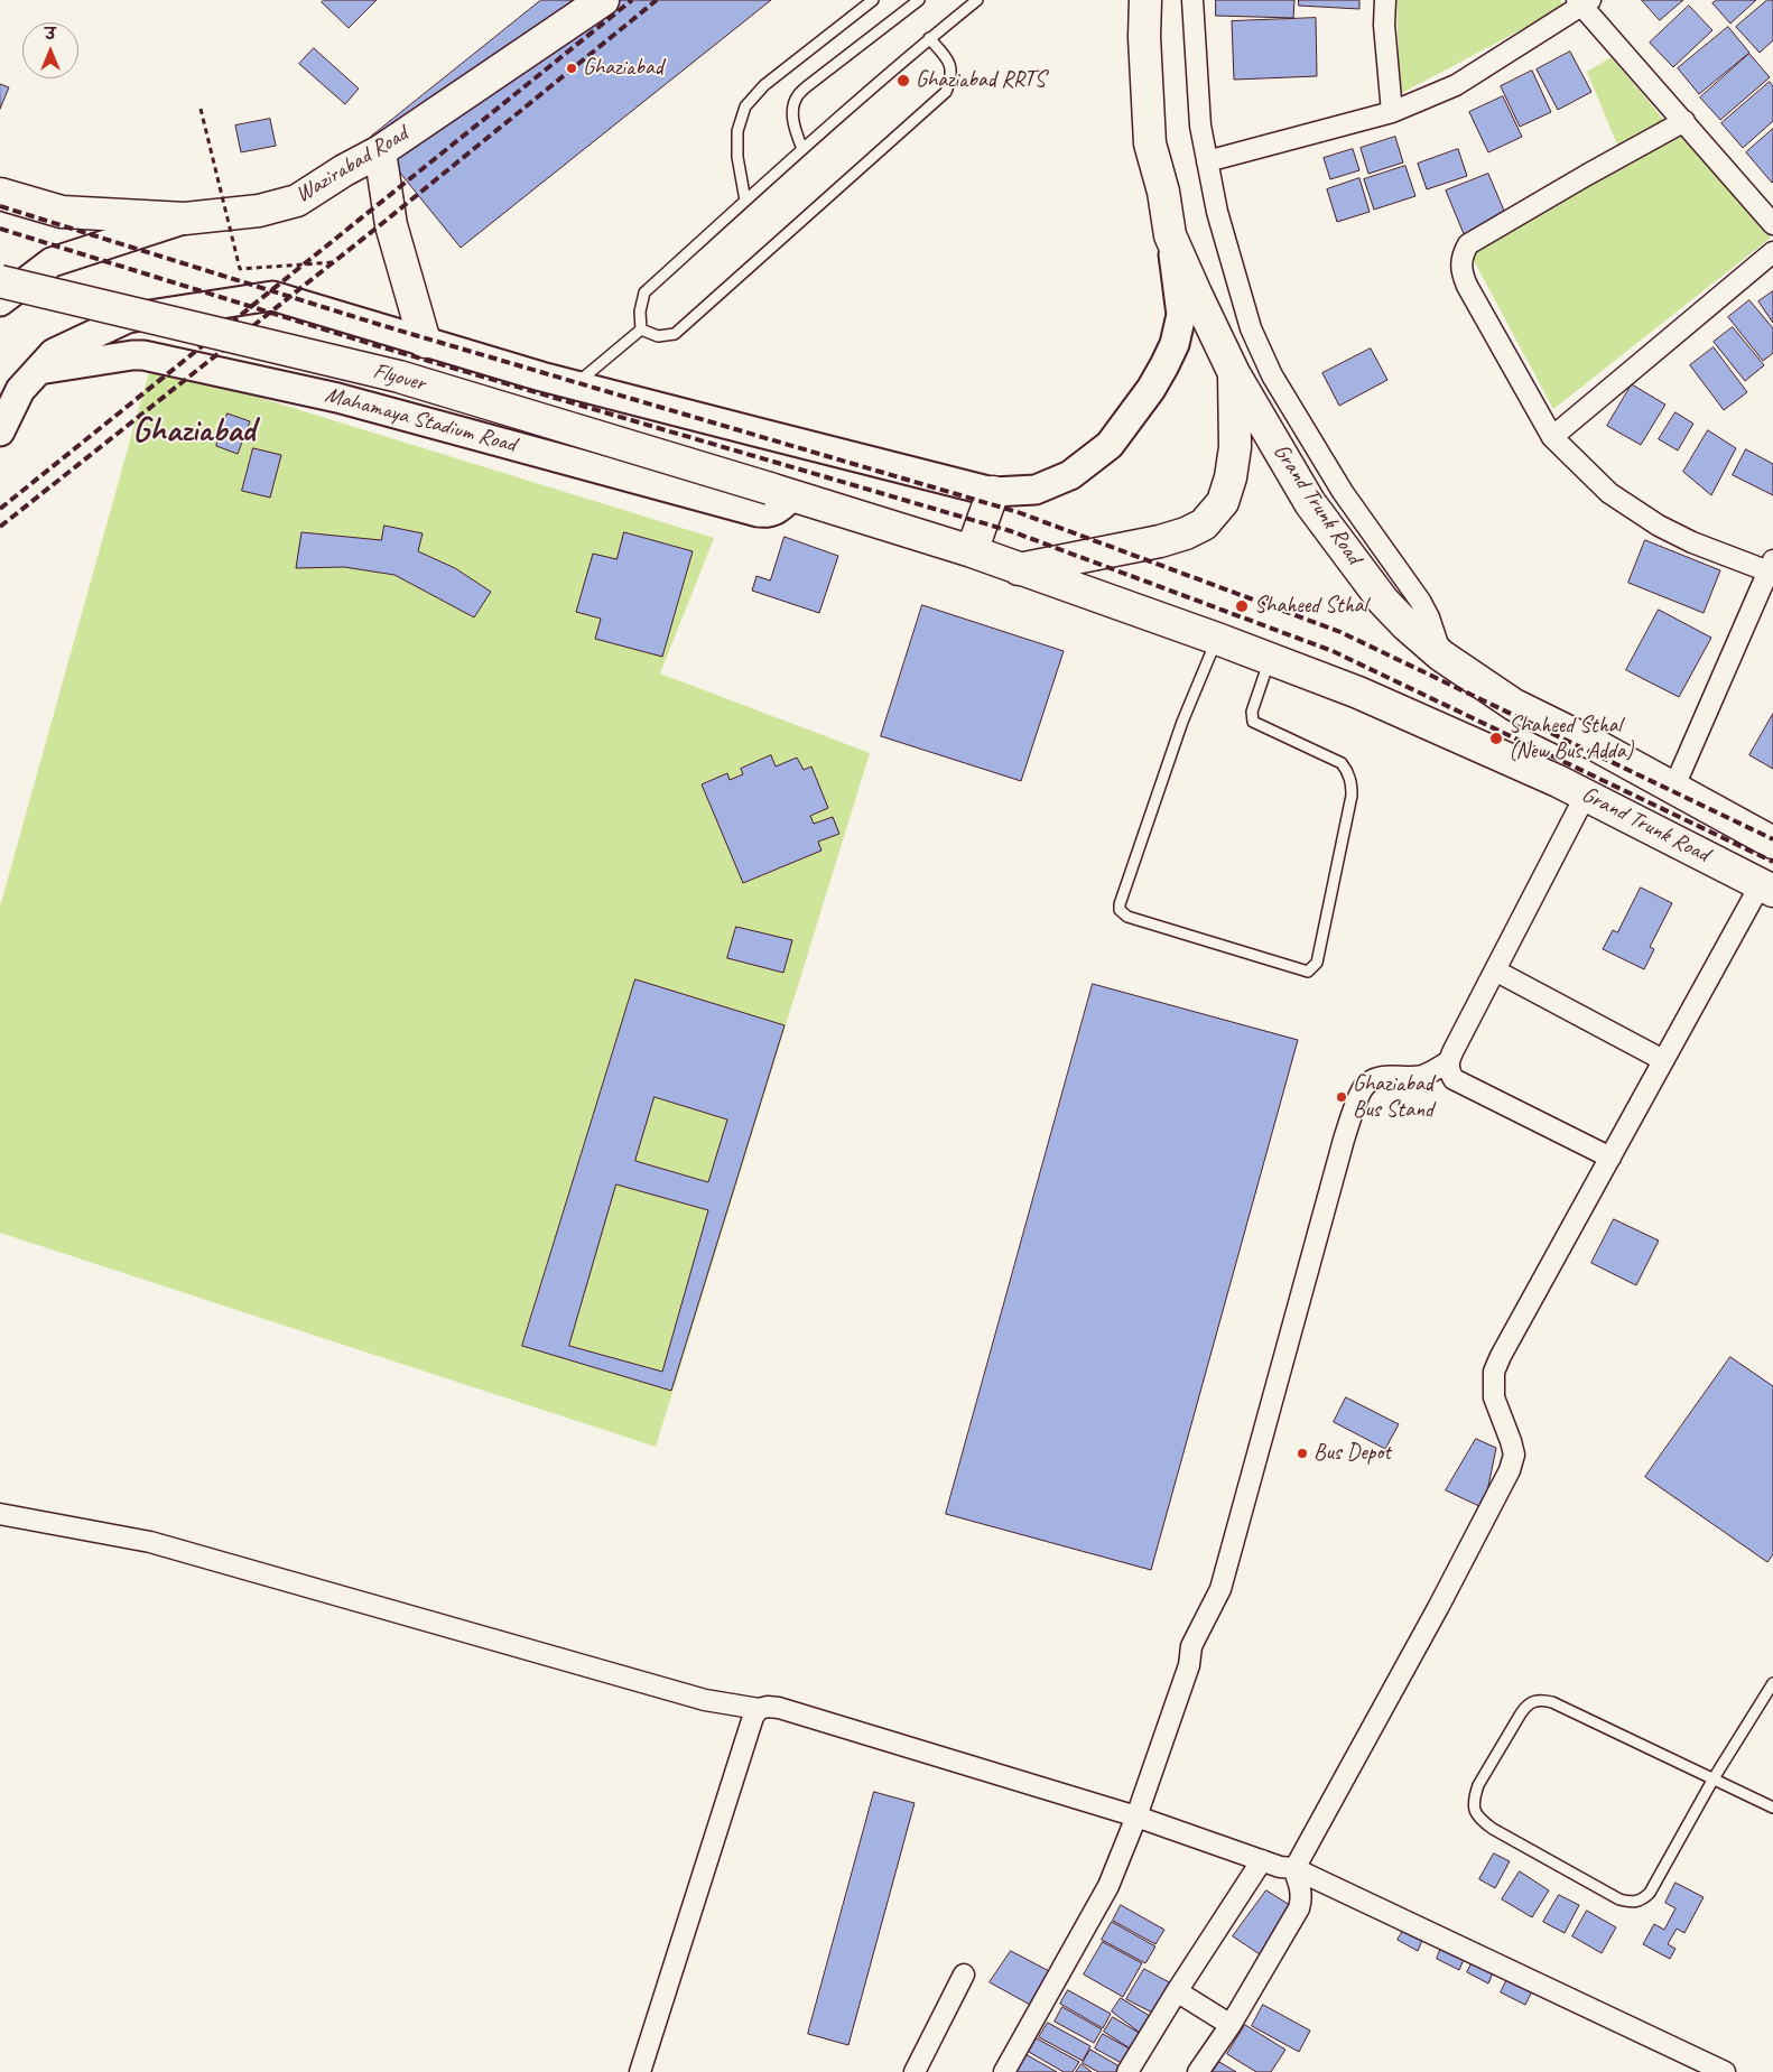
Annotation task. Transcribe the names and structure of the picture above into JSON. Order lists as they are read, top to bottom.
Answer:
{
  "streets": {
    "highway": ["Wazirabad Road", "Flyover", "Grand Trunk Road"],
    "main road": ["Mahamaya Stadium Road"]
  },
  "crossings": [
    ["Flyover", "Mahamaya Stadium Road"],
    ["Flyover", "Grand Trunk Road"],
    ["Mahamaya Stadium Road", "Grand Trunk Road"]
  ],
  "districts": ["Ghaziabad"],
  "places": [
    "Ghaziabad",
    "Ghaziabad RRTS",
    "Shaheed Sthal",
    "Shaheed Sthal (New Bus Adda)",
    "Ghaziabad Bus Stand",
    "Bus Depot"
  ],
  "north": "top"
}
